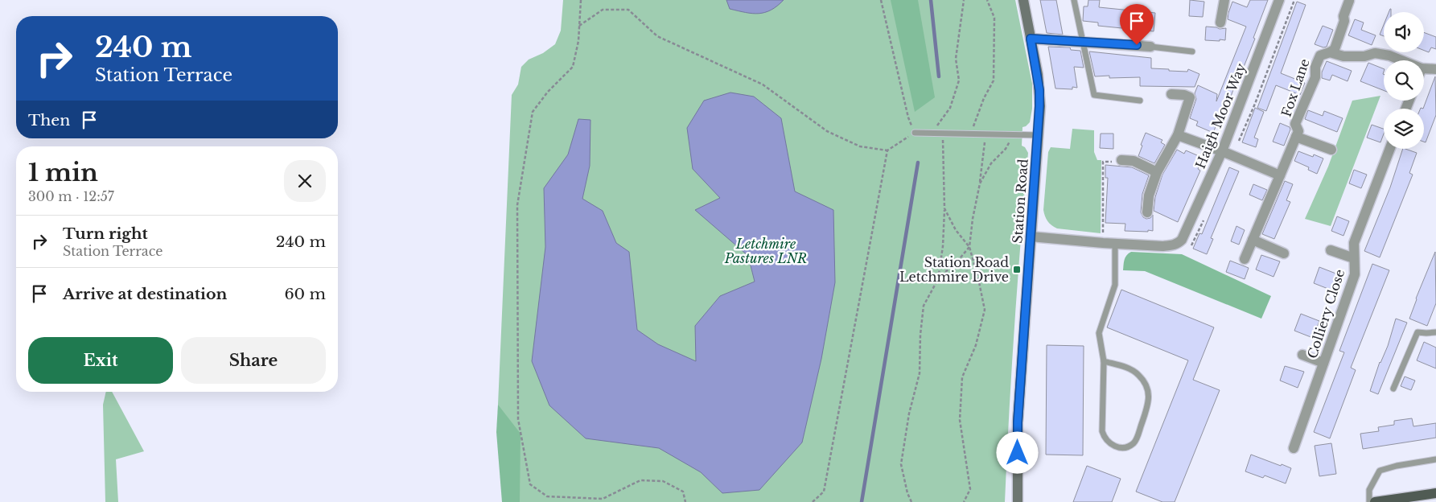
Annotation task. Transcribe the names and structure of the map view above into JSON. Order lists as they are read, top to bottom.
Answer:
{
  "streets": {
    "street": [
      "Fox Lane",
      "Haigh Moor Way",
      "Station Road",
      "Colliery Close"
    ]
  },
  "parks": ["Letchmire Pastures LNR"],
  "places": {
    "transit": ["Station Road Letchmire Drive"]
  },
  "page": {
    "turn": ["240 m", "Station Terrace"],
    "then": "Then",
    "heading": ["1 min", "300 m · 12:57"],
    "list": [
      {
        "name": "Turn right",
        "note": "Station Terrace",
        "value": "240 m"
      },
      {
        "name": "Arrive at destination",
        "value": "60 m"
      }
    ],
    "buttons": ["Exit", "Share"]
  }
}
